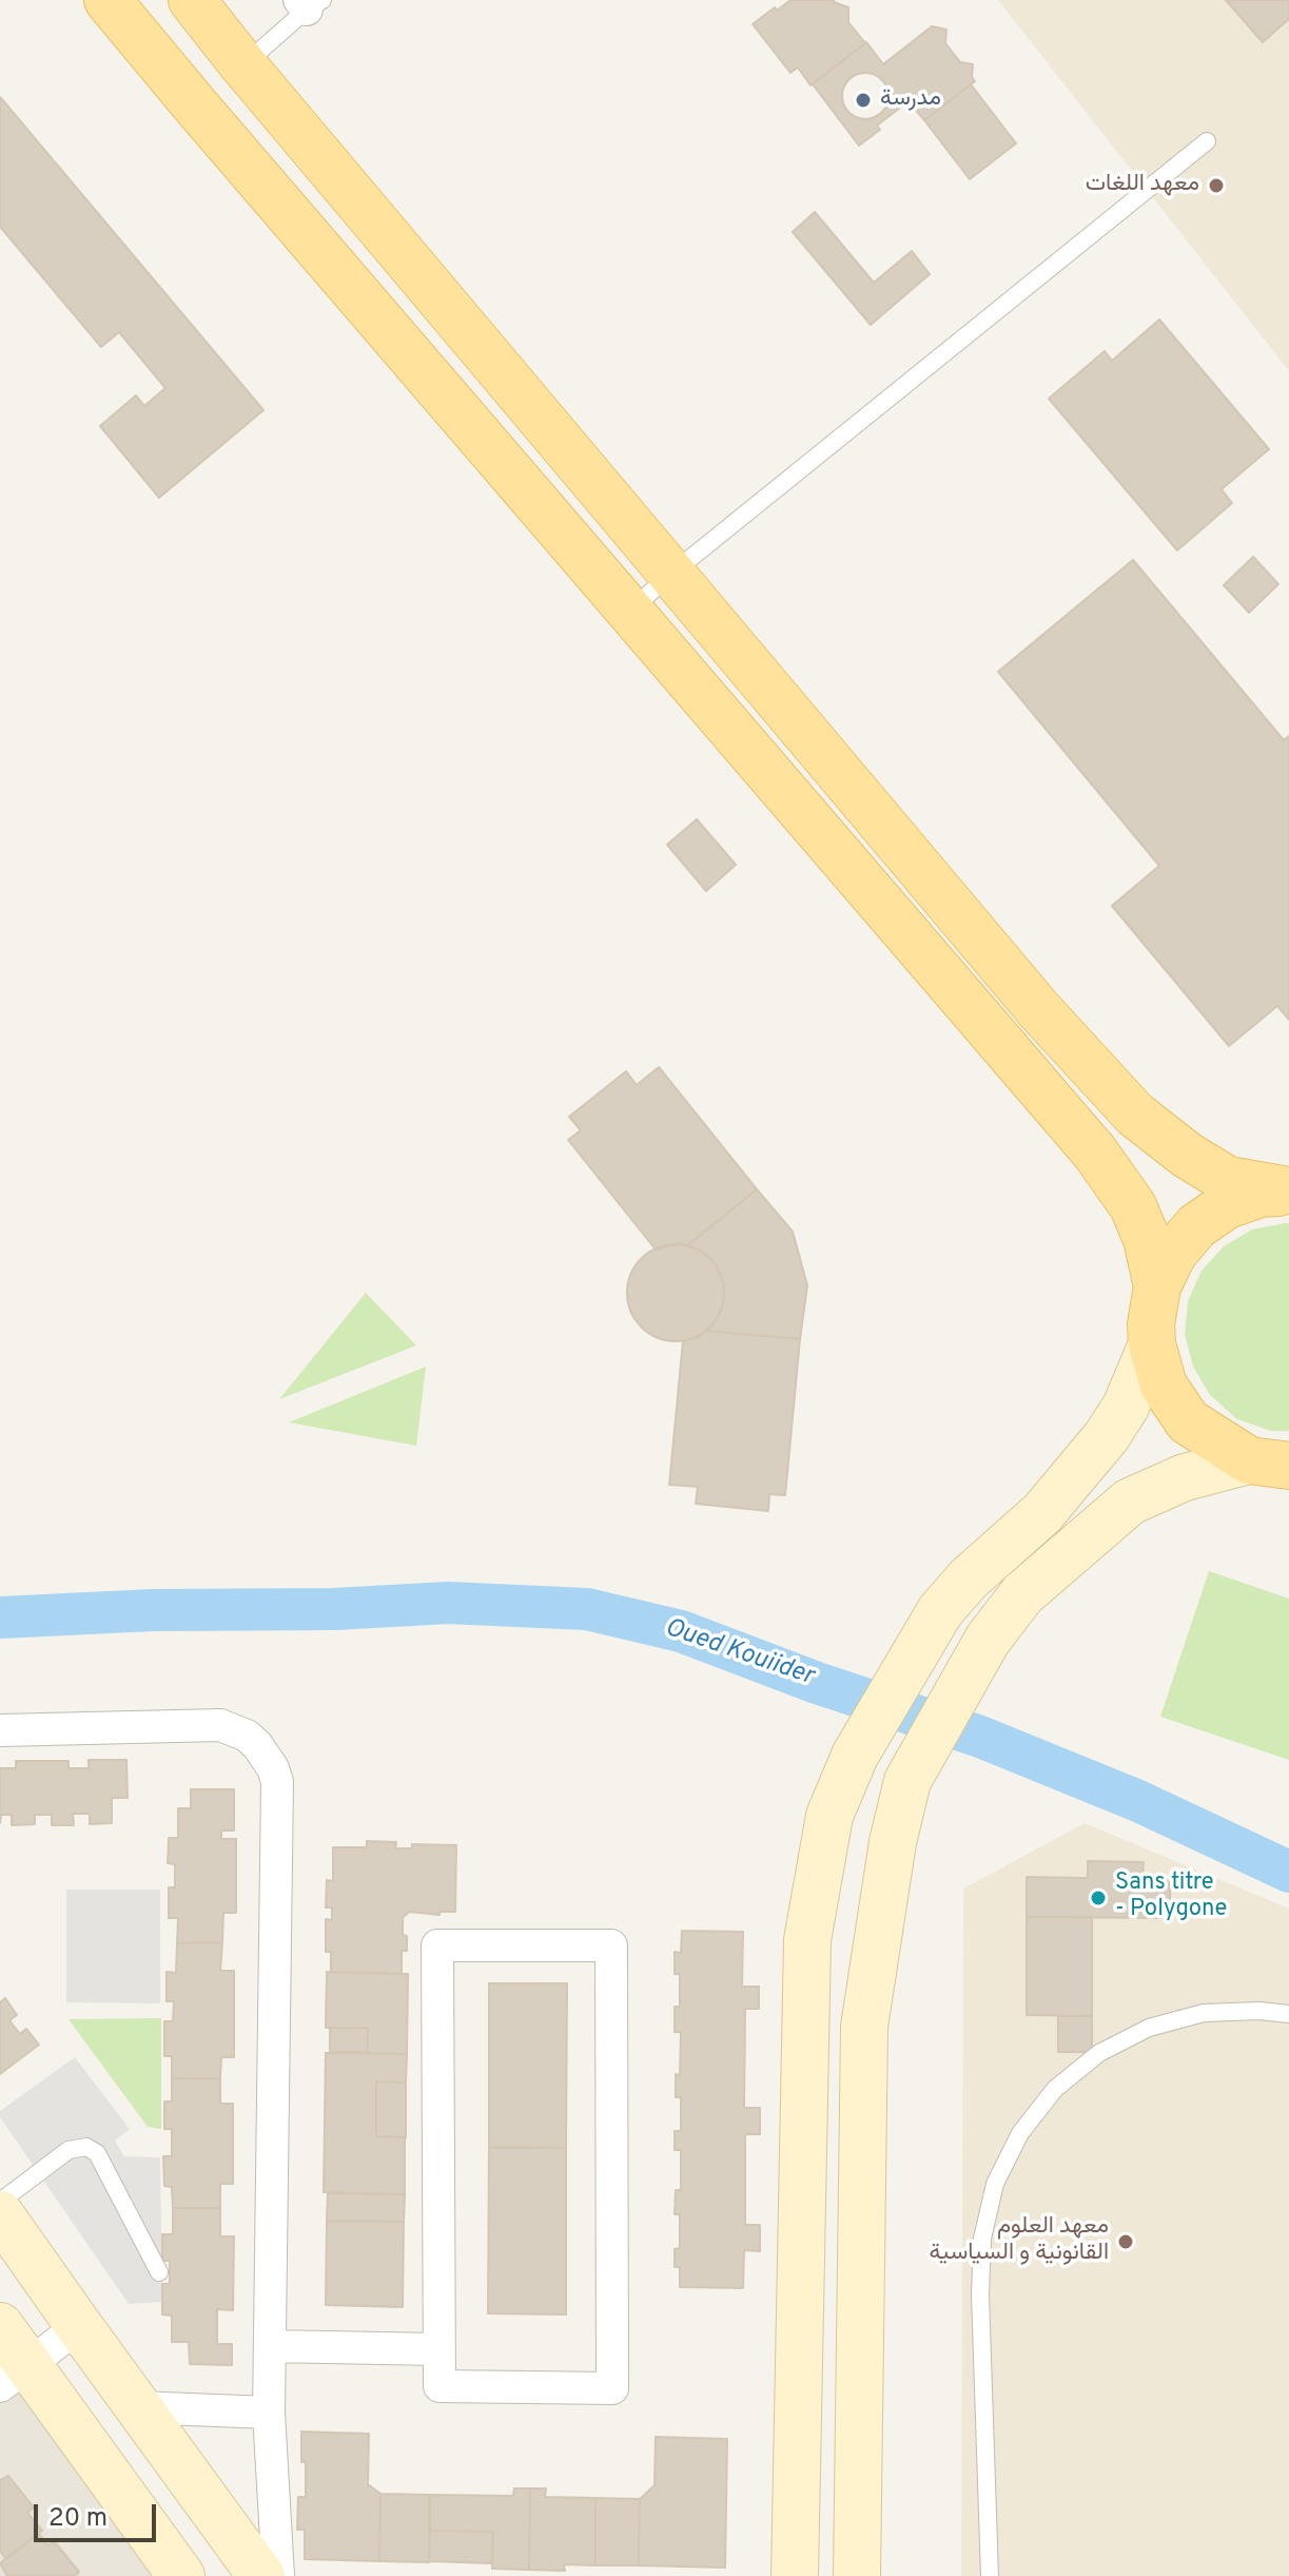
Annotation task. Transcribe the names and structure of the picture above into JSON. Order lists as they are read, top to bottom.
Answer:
{
  "water": ["Oued Kouiider"],
  "places": [
    "مدرسة",
    "معهد اللغات",
    "Sans titre - Polygone",
    "معهد العلوم القانونية و السياسية"
  ],
  "scale_bar": "20 m"
}
